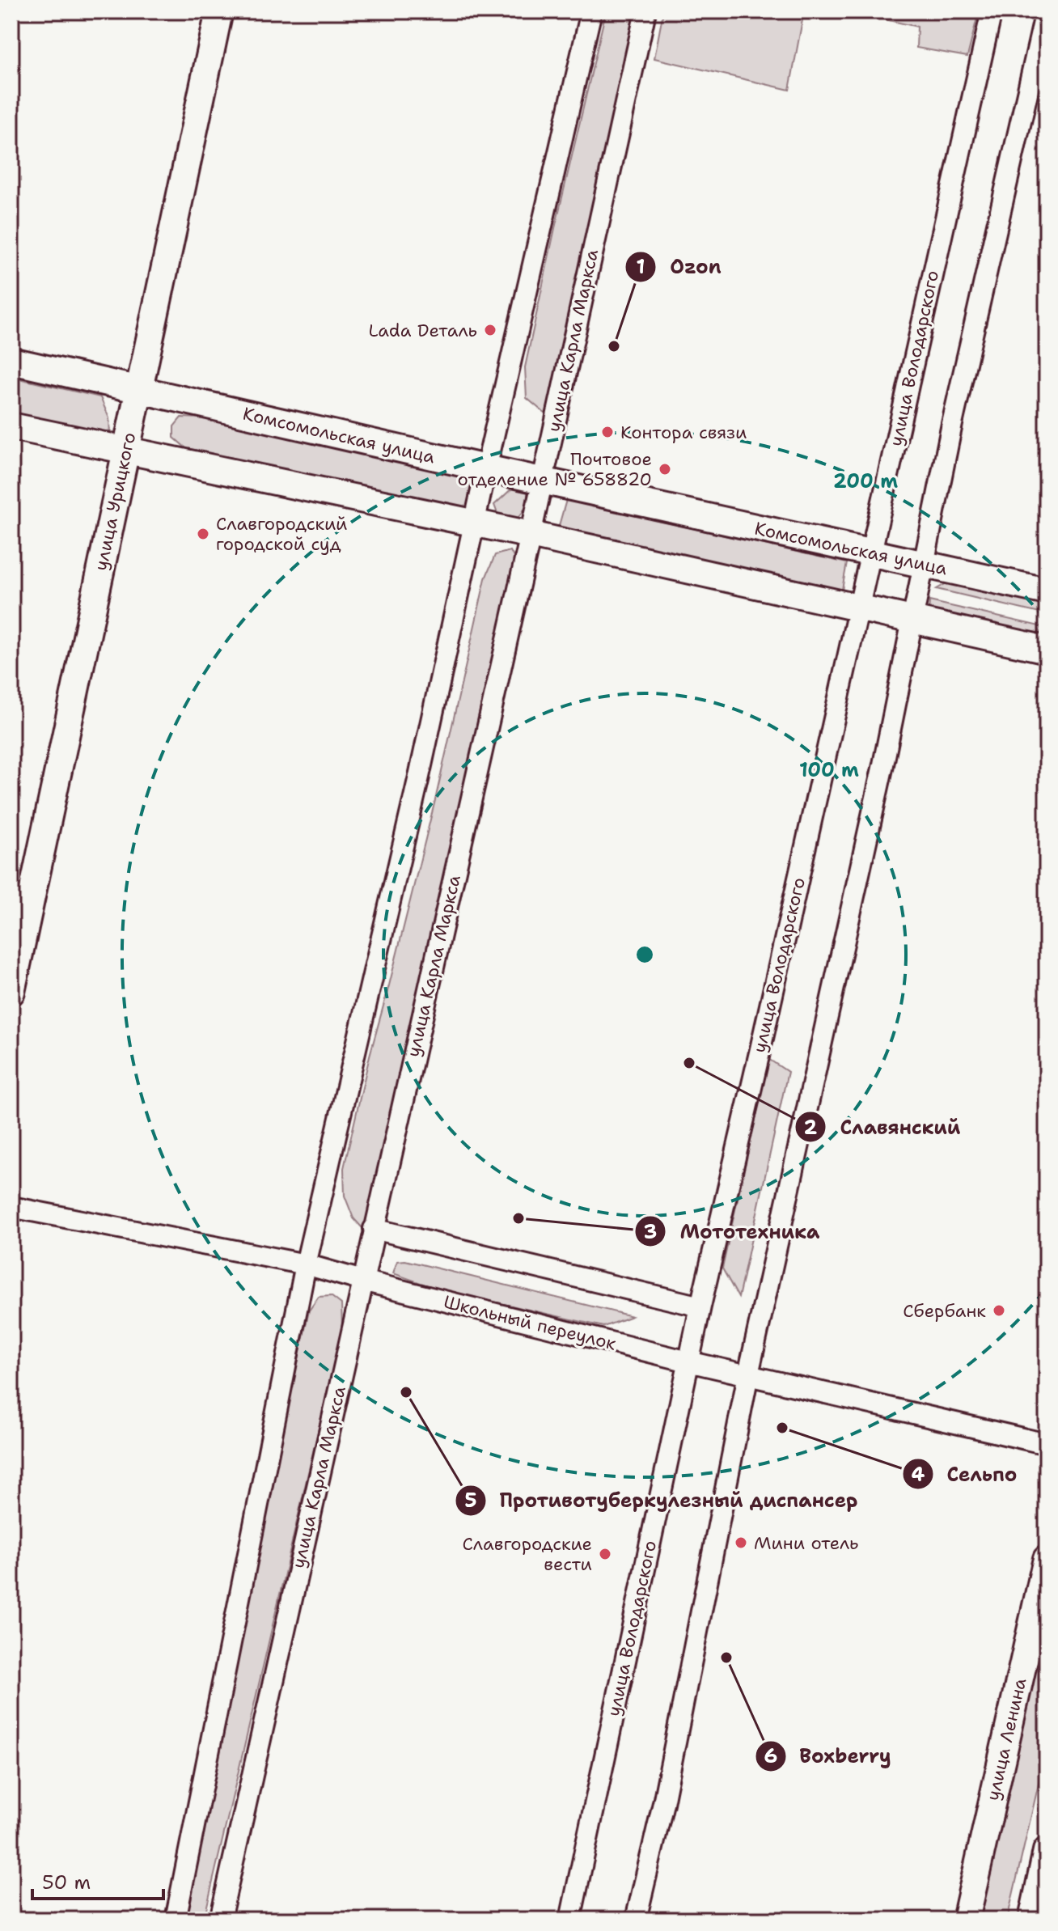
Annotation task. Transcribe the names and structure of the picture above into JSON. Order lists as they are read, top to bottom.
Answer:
{
  "streets": {
    "street": [
      "улица Карла Маркса",
      "улица Володарского",
      "Комсомольская улица",
      "улица Урицкого",
      "Школьный переулок",
      "улица Ленина"
    ]
  },
  "crossings": [
    ["улица Карла Маркса", "Комсомольская улица"],
    ["улица Карла Маркса", "Школьный переулок"],
    ["улица Володарского", "Комсомольская улица"],
    ["улица Володарского", "Школьный переулок"],
    ["Комсомольская улица", "улица Урицкого"]
  ],
  "places": [
    "Lada Dеталь",
    "Ozon",
    "Контора связи",
    "Почтовое отделение № 658820",
    "Славгородский городской суд",
    "Славянский",
    "Мототехника",
    "Сбербанк",
    "Противотуберкулезный диспансер",
    "Сельпо",
    "Мини отель",
    "Славгородские вести",
    "Boxberry"
  ],
  "scale_bar": "50 m",
  "rings": ["200 m", "100 m"]
}
